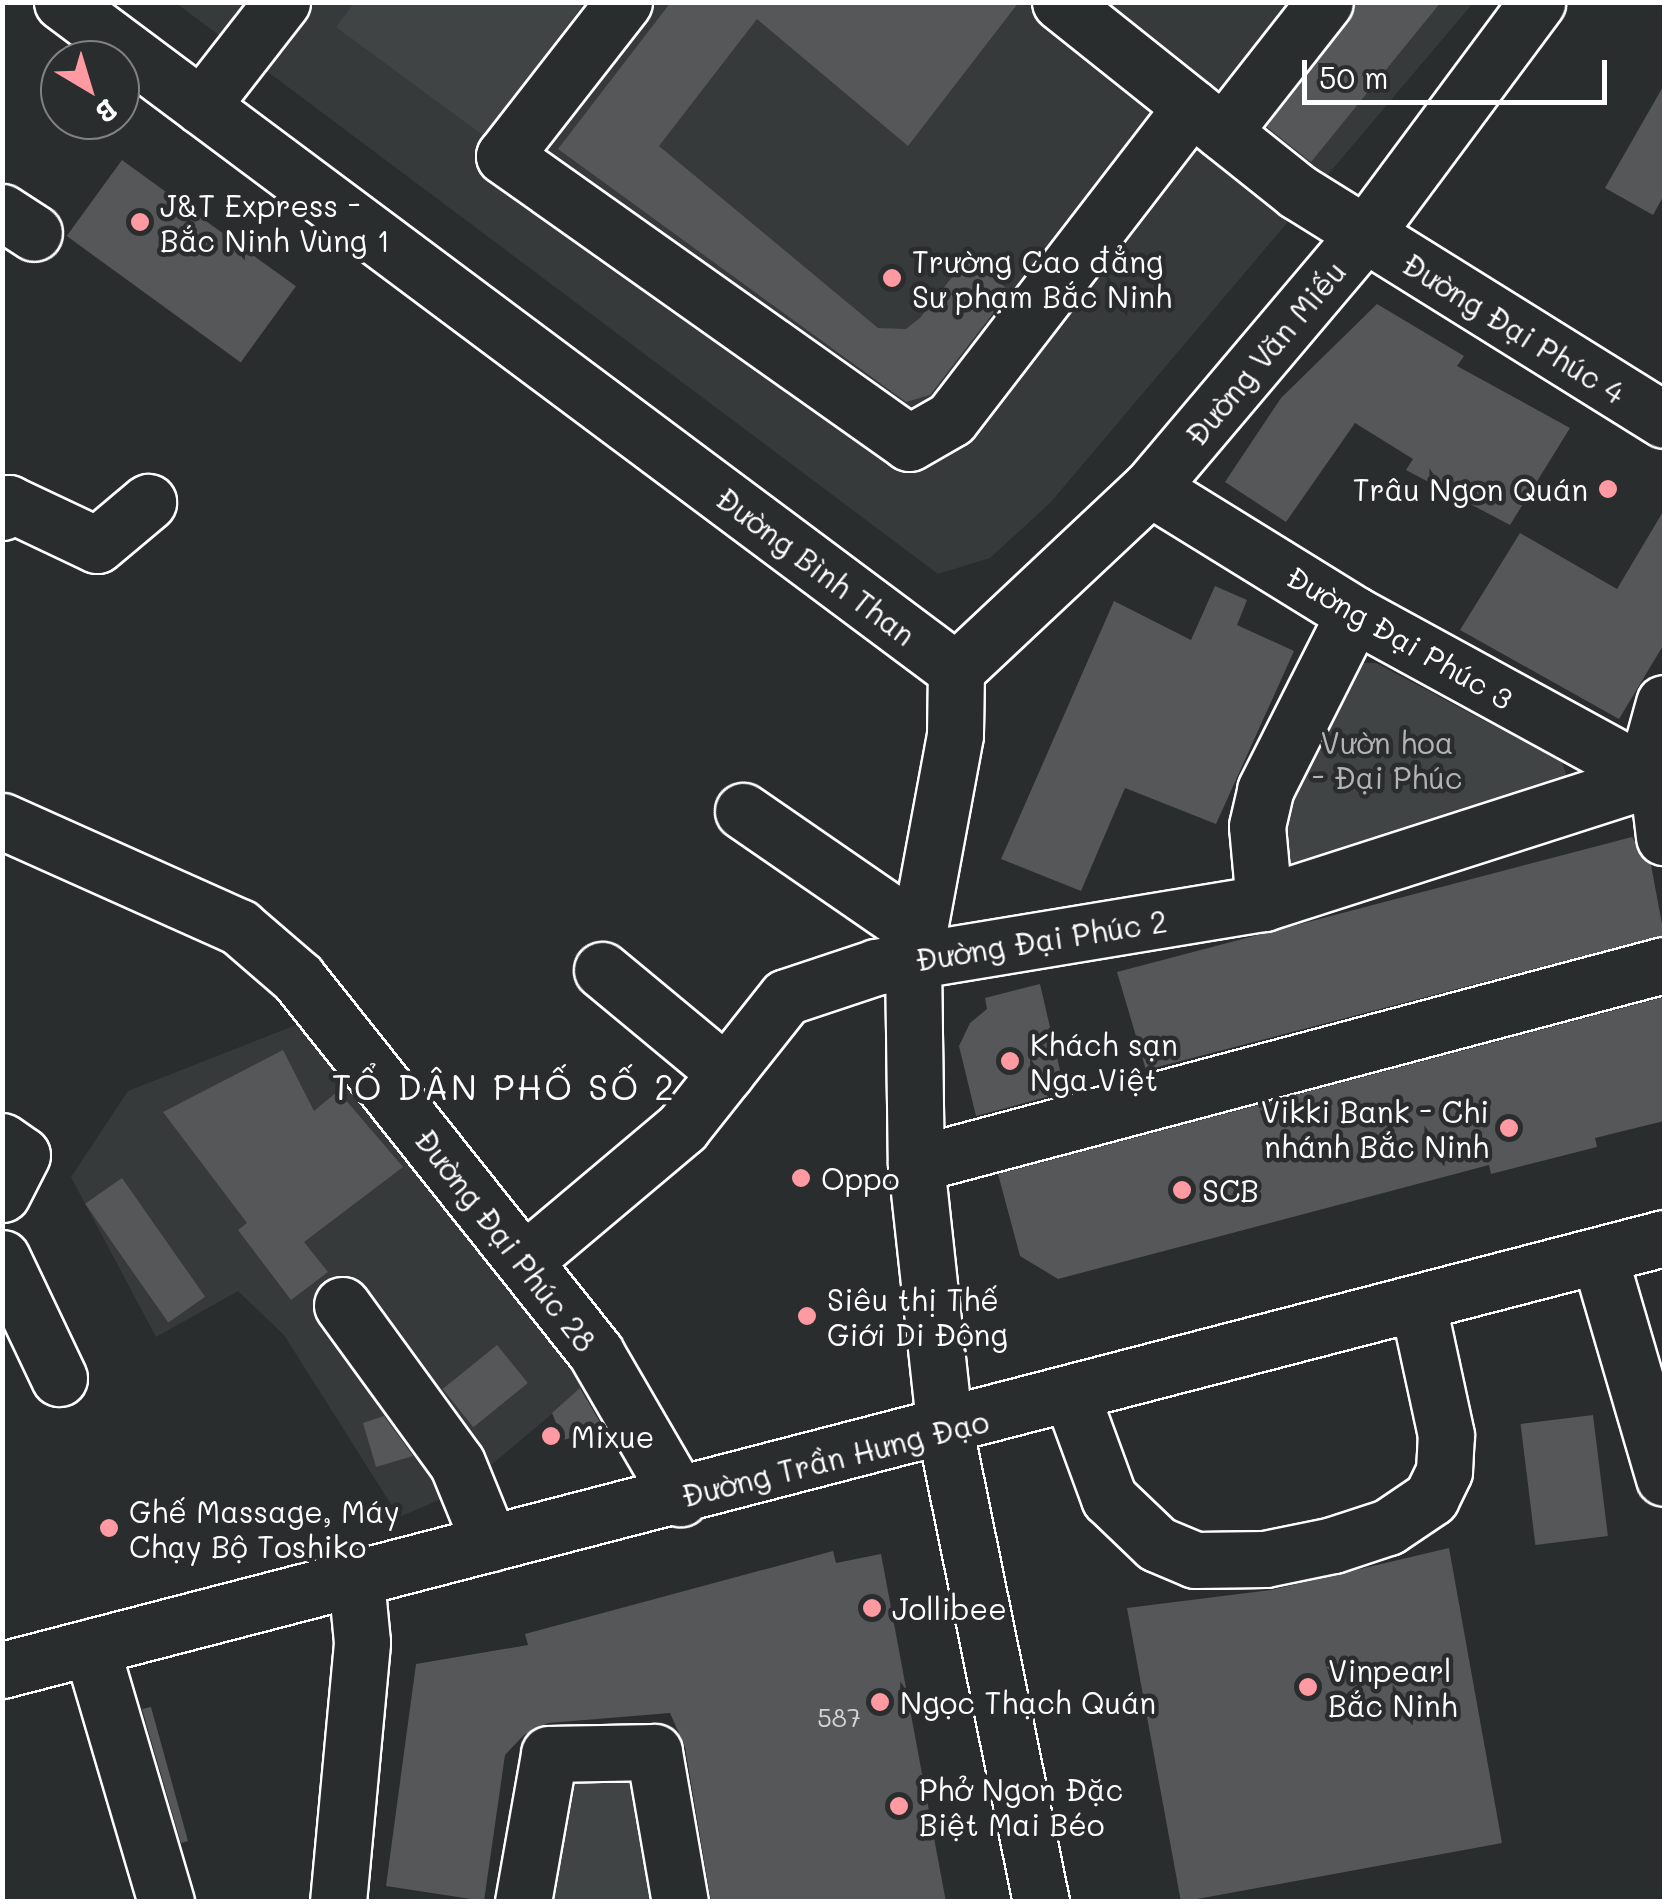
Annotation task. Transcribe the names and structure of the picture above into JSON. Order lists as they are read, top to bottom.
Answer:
{
  "streets": {
    "street": [
      "Đường Đại Phúc 4",
      "Đường Văn Miếu",
      "Đường Bình Than",
      "Đường Đại Phúc 3",
      "Đường Đại Phúc 2",
      "Đường Đại Phúc 28",
      "Đường Trần Hưng Đạo"
    ]
  },
  "crossings": [
    ["Đường Đại Phúc 4", "Đường Văn Miếu"],
    ["Đường Văn Miếu", "Đường Bình Than"],
    ["Đường Văn Miếu", "Đường Đại Phúc 3"],
    ["Đường Đại Phúc 3", "Đường Đại Phúc 2"],
    ["Đường Đại Phúc 2", "Đường Đại Phúc 28"],
    ["Đường Đại Phúc 28", "Đường Trần Hưng Đạo"]
  ],
  "districts": ["TỔ DÂN PHỐ SỐ 2"],
  "parks": ["Vườn hoa - Đại Phúc"],
  "places": [
    "J&T Express - Bắc Ninh Vùng 1",
    "Trường Cao đẳng Sư phạm Bắc Ninh",
    "Trâu Ngon Quán",
    "Khách sạn Nga Việt",
    "Vikki Bank - Chi nhánh Bắc Ninh",
    "Oppo",
    "SCB",
    "Siêu thị Thế Giới Di Động",
    "Mixue",
    "Ghế Massage, Máy Chạy Bộ Toshiko",
    "Jollibee",
    "Vinpearl Bắc Ninh",
    "Ngọc Thạch Quán",
    "Phở Ngon Đặc Biệt Mai Béo"
  ],
  "house_numbers": ["587"],
  "scale_bar": "50 m",
  "north": "bottom right"
}
